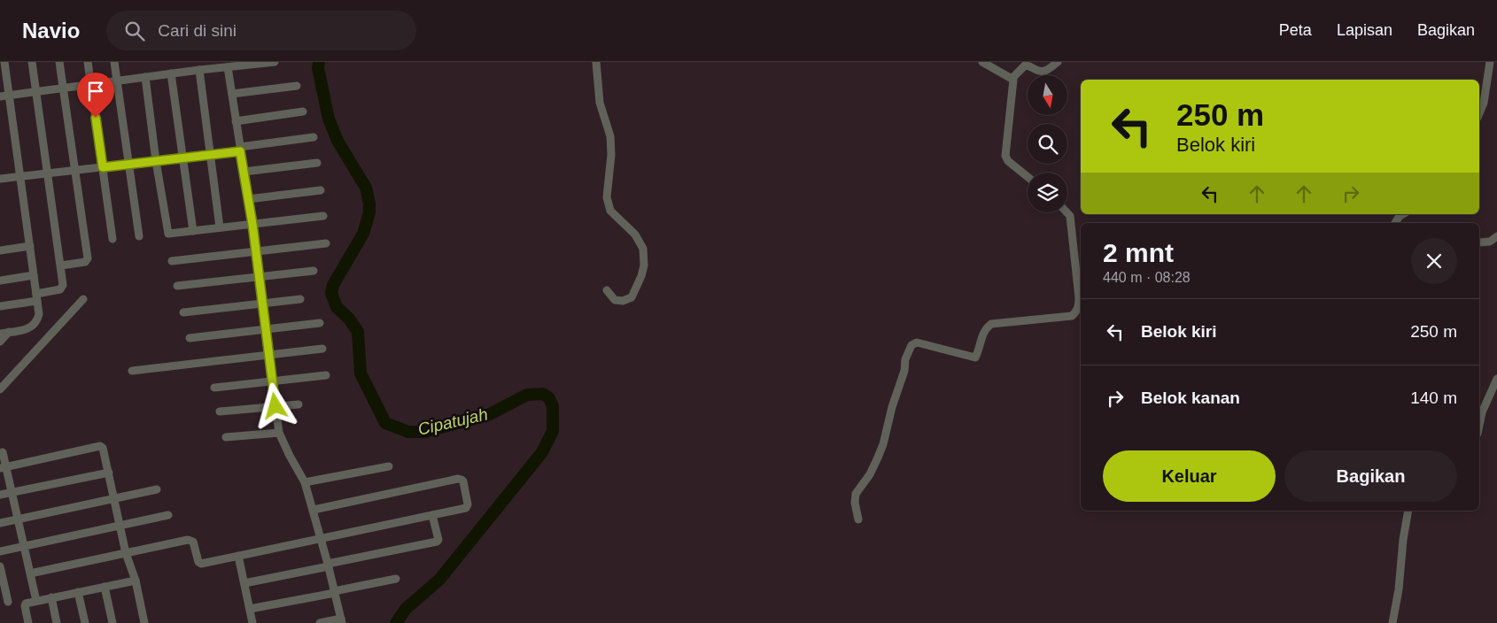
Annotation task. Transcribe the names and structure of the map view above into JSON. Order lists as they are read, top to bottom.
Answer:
{
  "water": ["Cipatujah"],
  "north": "bottom",
  "page": {
    "header": "Navio",
    "search": "Cari di sini",
    "nav": ["Peta", "Lapisan", "Bagikan"],
    "turn": ["250 m", "Belok kiri"],
    "heading": ["2 mnt", "440 m · 08:28"],
    "list": [
      {
        "name": "Belok kiri",
        "value": "250 m"
      },
      {
        "name": "Belok kanan",
        "value": "140 m"
      }
    ],
    "buttons": ["Keluar", "Bagikan"]
  }
}
